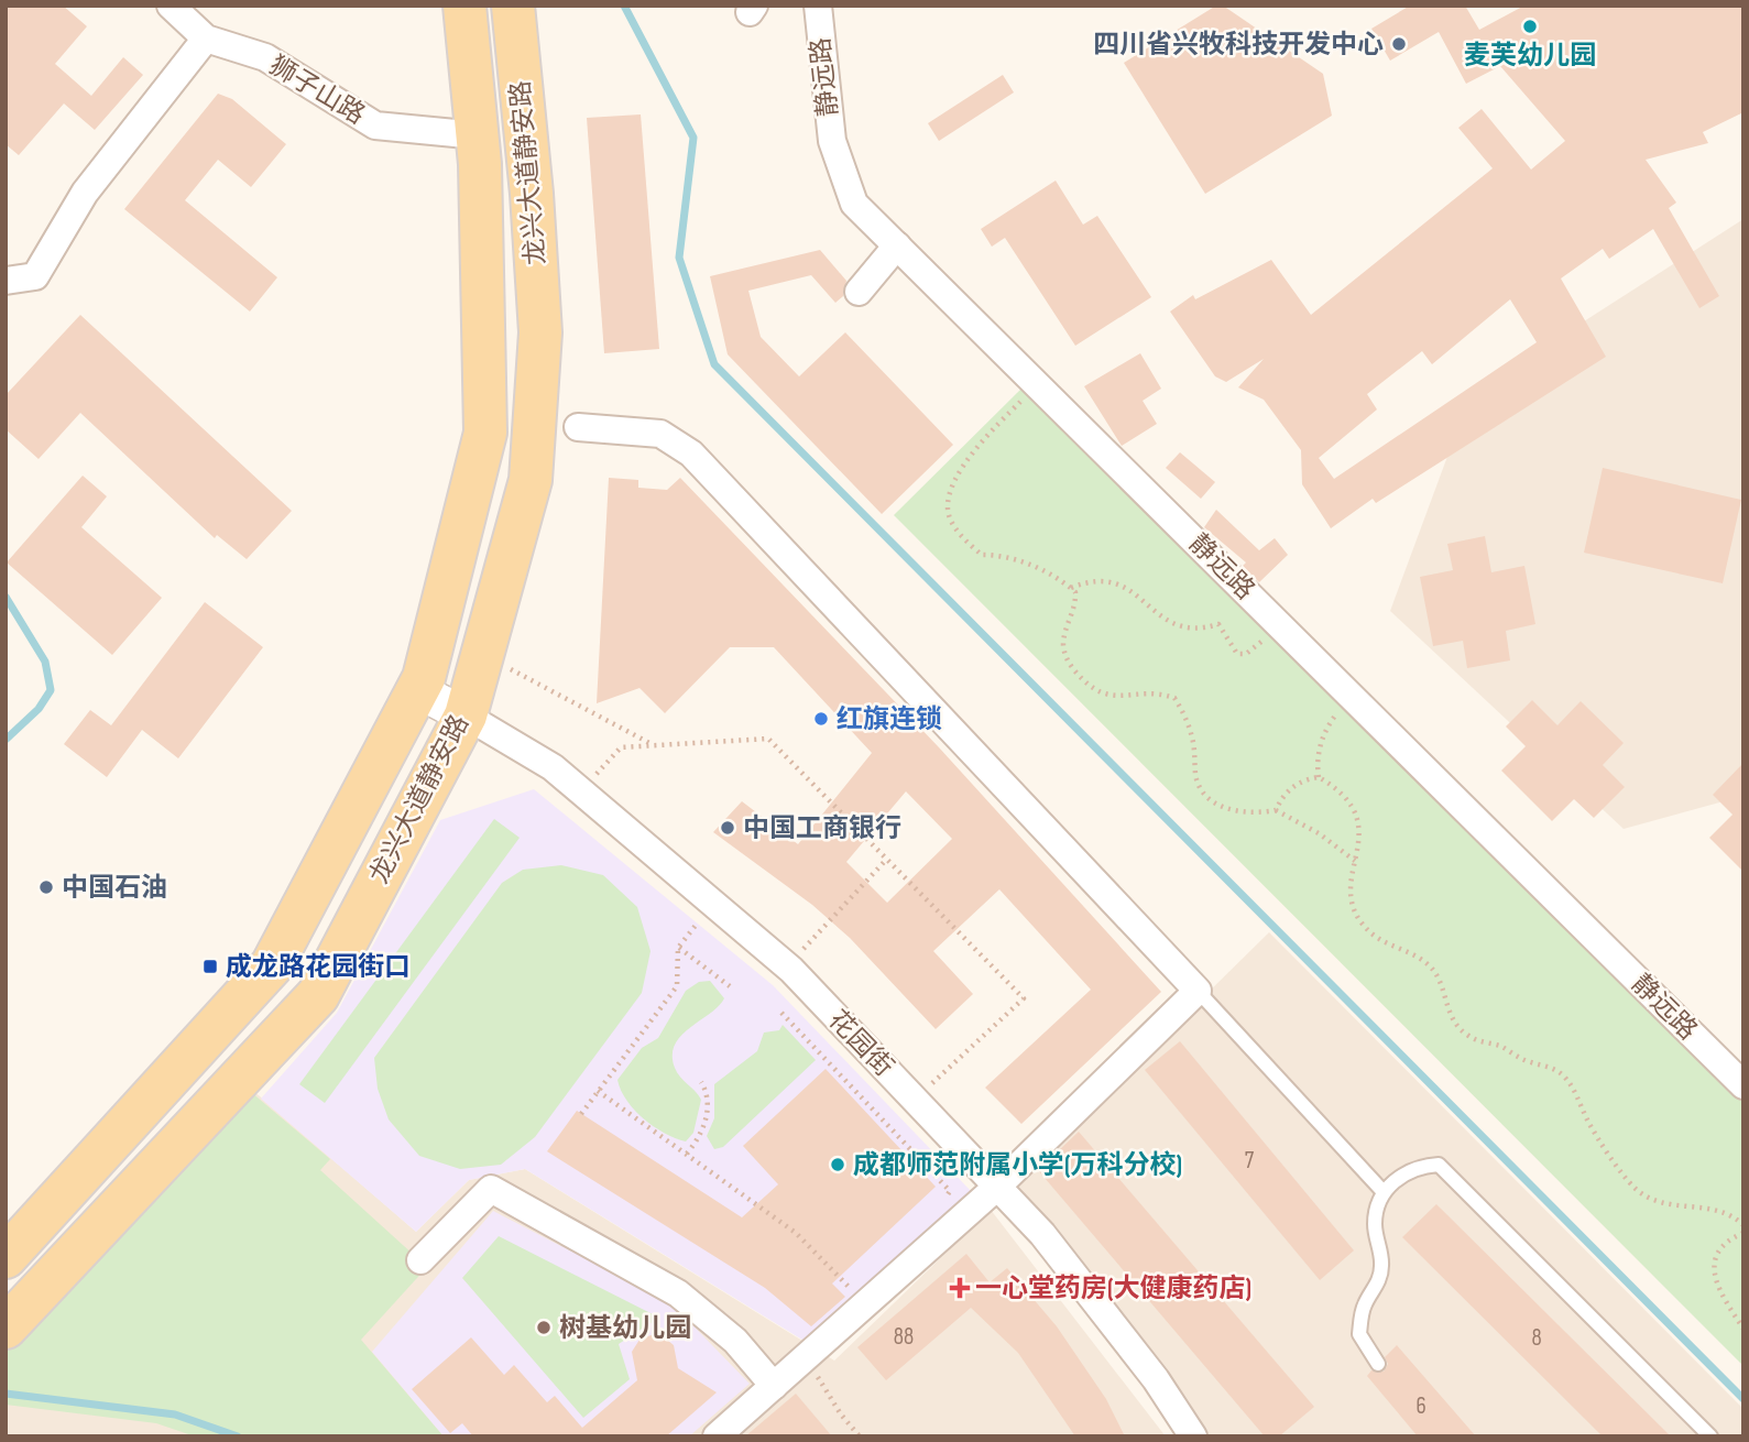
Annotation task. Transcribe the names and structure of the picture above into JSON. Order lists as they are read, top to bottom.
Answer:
{
  "streets": {
    "main road": ["龙兴大道静安路"],
    "street": ["静远路", "狮子山路", "花园街"]
  },
  "crossings": [
    ["狮子山路", "龙兴大道静安路"],
    ["龙兴大道静安路", "花园街"]
  ],
  "places": {
    "other": [
      "麦芙幼儿园",
      "四川省兴牧科技开发中心",
      "红旗连锁",
      "中国工商银行",
      "中国石油",
      "成都师范附属小学(万科分校)",
      "树基幼儿园"
    ],
    "transit": ["成龙路花园街口"],
    "health": ["一心堂药房(大健康药店)"]
  },
  "house_numbers": [
    "7",
    "88",
    "8",
    "6"
  ]
}
